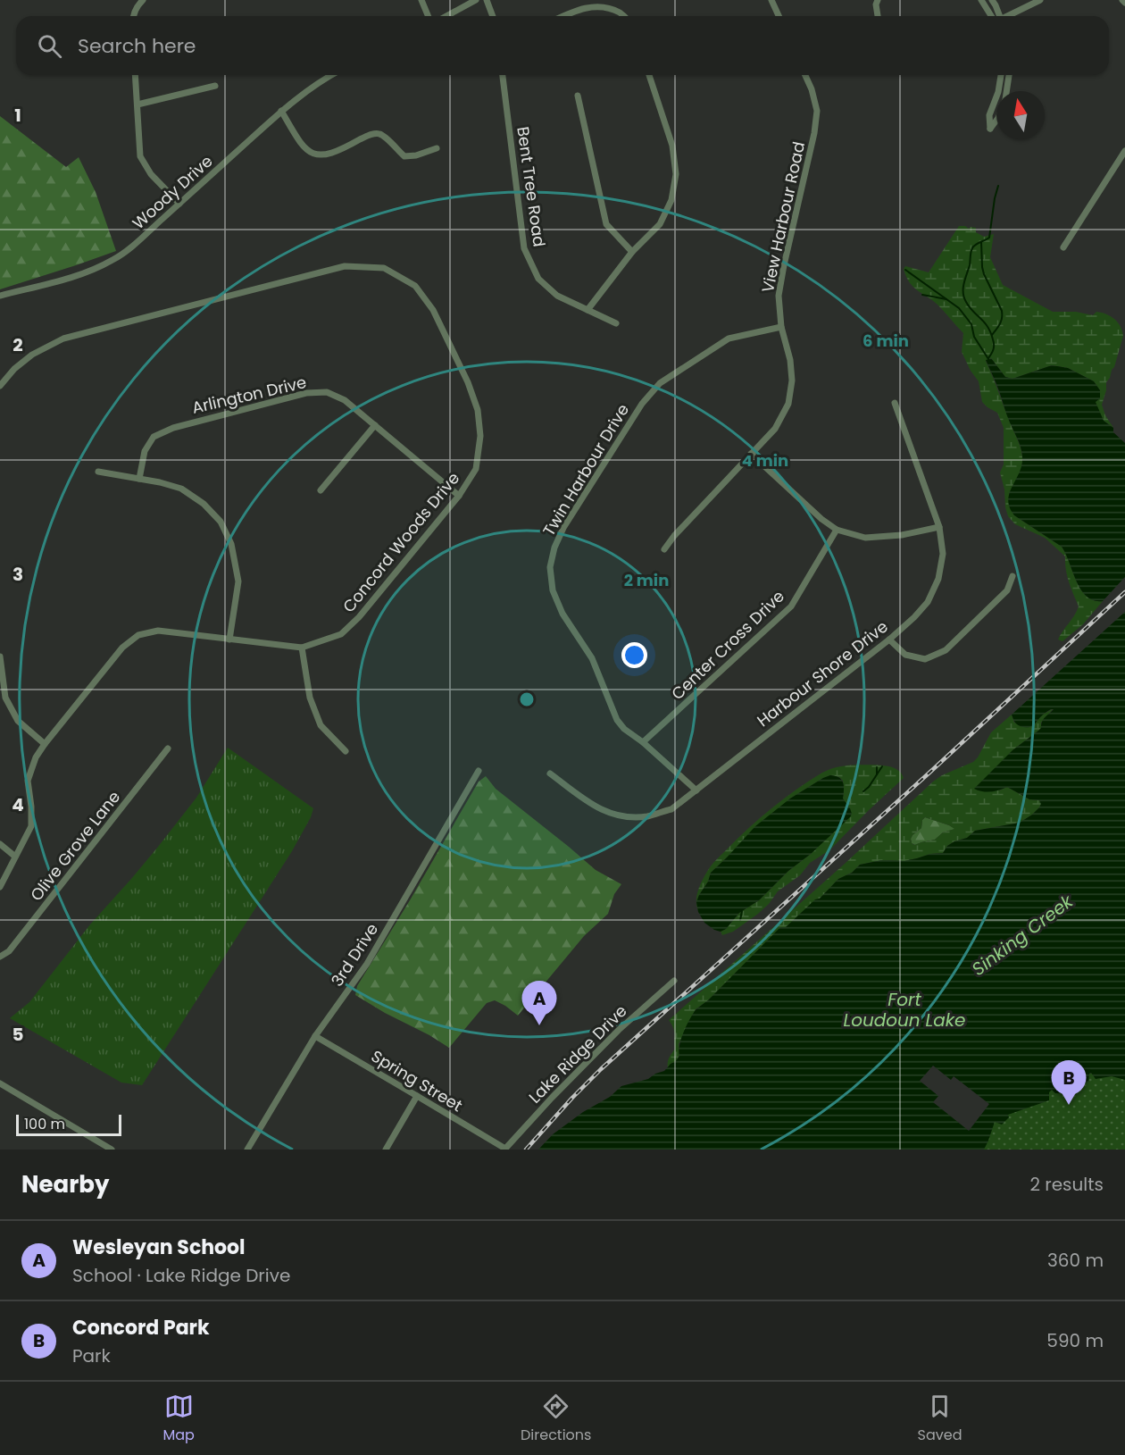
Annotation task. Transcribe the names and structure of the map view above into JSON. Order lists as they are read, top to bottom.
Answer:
{
  "streets": {
    "street": [
      "Bent Tree Road",
      "Woody Drive",
      "View Harbour Road",
      "Arlington Drive",
      "Twin Harbour Drive",
      "Concord Woods Drive",
      "Center Cross Drive",
      "Harbour Shore Drive",
      "Olive Grove Lane",
      "3rd Drive",
      "Lake Ridge Drive",
      "Spring Street"
    ]
  },
  "crossings": [
    ["View Harbour Road", "Twin Harbour Drive"],
    ["Arlington Drive", "Concord Woods Drive"],
    ["Twin Harbour Drive", "Center Cross Drive"],
    ["Twin Harbour Drive", "Harbour Shore Drive"],
    ["3rd Drive", "Spring Street"],
    ["Lake Ridge Drive", "Spring Street"]
  ],
  "water": ["Sinking Creek", "Fort Loudoun Lake"],
  "scale_bar": "100 m",
  "north": "top",
  "page": {
    "search": "Search here",
    "pins": ["A", "B"],
    "scale": "100 m",
    "heading": ["Nearby", "2 results"],
    "list": [
      {
        "mark": "A",
        "name": "Wesleyan School",
        "note": "School · Lake Ridge Drive",
        "value": "360 m"
      },
      {
        "mark": "B",
        "name": "Concord Park",
        "note": "Park",
        "value": "590 m"
      }
    ],
    "nav": ["Map", "Directions", "Saved"]
  },
  "grid": {
    "rows": [
      "1",
      "2",
      "3",
      "4",
      "5"
    ]
  },
  "rings": ["6 min", "4 min", "2 min"]
}
